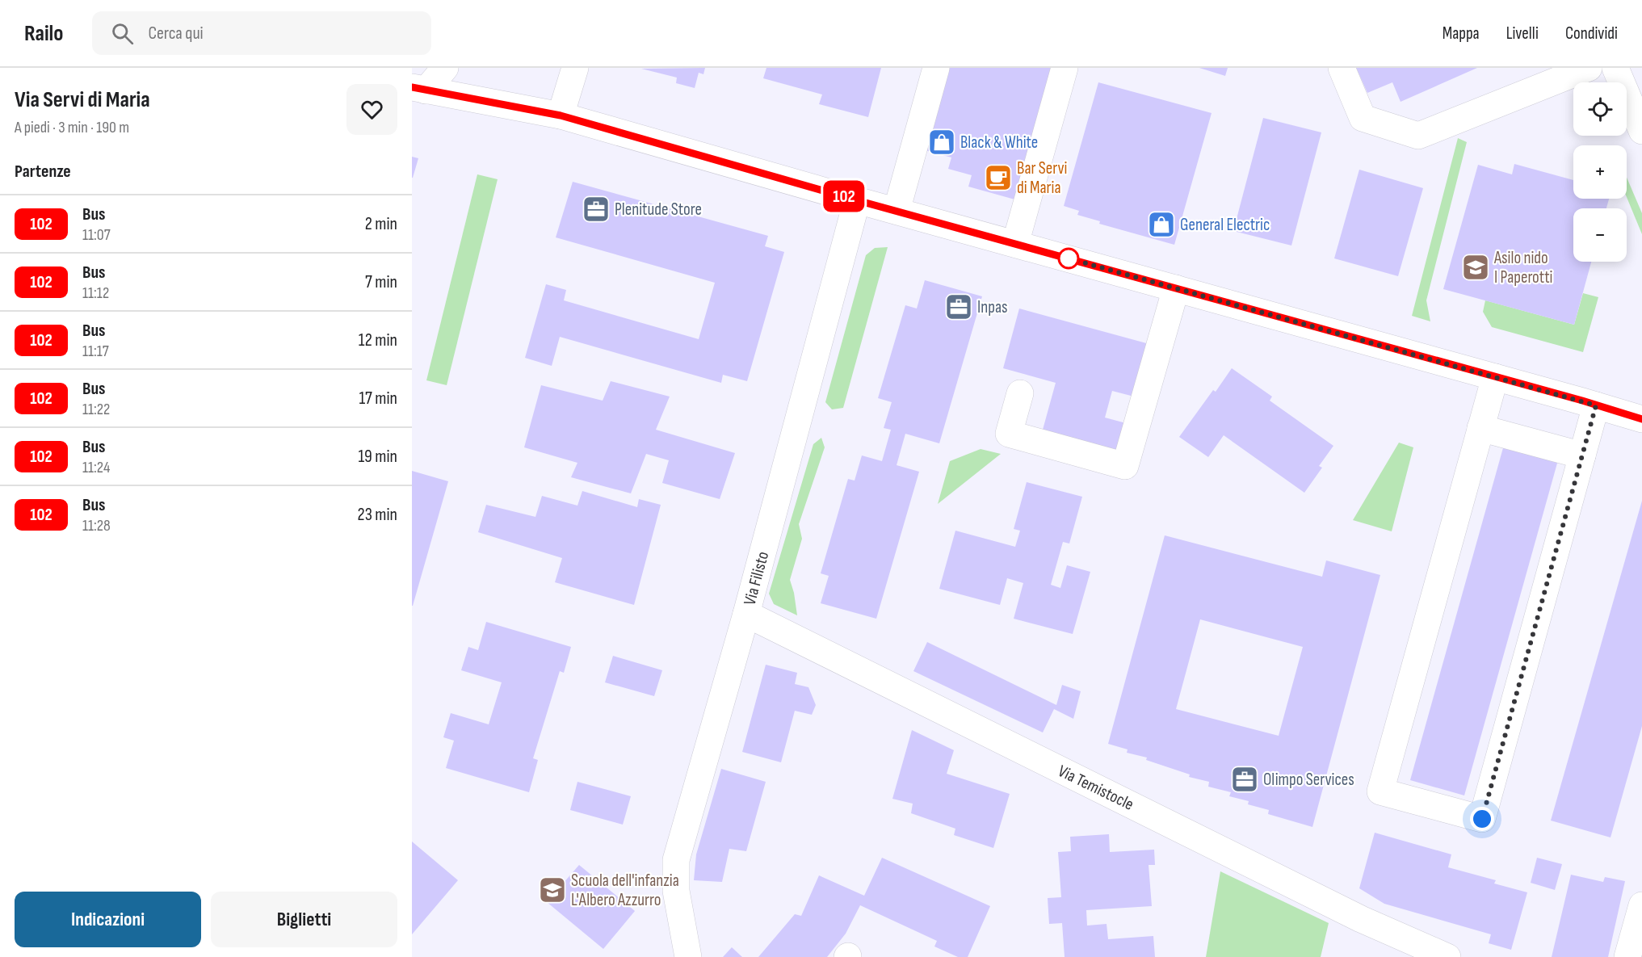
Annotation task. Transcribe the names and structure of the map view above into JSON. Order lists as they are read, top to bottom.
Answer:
{
  "streets": {
    "street": ["Via Filisto", "Via Temistocle"]
  },
  "crossings": [
    ["Via Filisto", "Via Temistocle"]
  ],
  "places": {
    "shop": ["Black & White", "General Electric"],
    "cafe": ["Bar Servi di Maria"],
    "office": ["Plenitude Store", "Inpas", "Olimpo Services"],
    "school or university": ["Asilo nido I Paperotti", "Scuola dell'infanzia L'Albero Azzurro"]
  },
  "lines": ["bus line 102"],
  "page": {
    "header": "Railo",
    "search": "Cerca qui",
    "nav": ["Mappa", "Livelli", "Condividi"],
    "heading": [
      ["Via Servi di Maria", "A piedi · 3 min · 190 m"],
      "Partenze"
    ],
    "on_map": "102",
    "map_buttons": ["+", "−"],
    "list": [
      {
        "mark": "102",
        "name": "Bus",
        "note": "11:07",
        "value": "2 min"
      },
      {
        "mark": "102",
        "name": "Bus",
        "note": "11:12",
        "value": "7 min"
      },
      {
        "mark": "102",
        "name": "Bus",
        "note": "11:17",
        "value": "12 min"
      },
      {
        "mark": "102",
        "name": "Bus",
        "note": "11:22",
        "value": "17 min"
      },
      {
        "mark": "102",
        "name": "Bus",
        "note": "11:24",
        "value": "19 min"
      },
      {
        "mark": "102",
        "name": "Bus",
        "note": "11:28",
        "value": "23 min"
      }
    ],
    "buttons": ["Indicazioni", "Biglietti"]
  }
}
